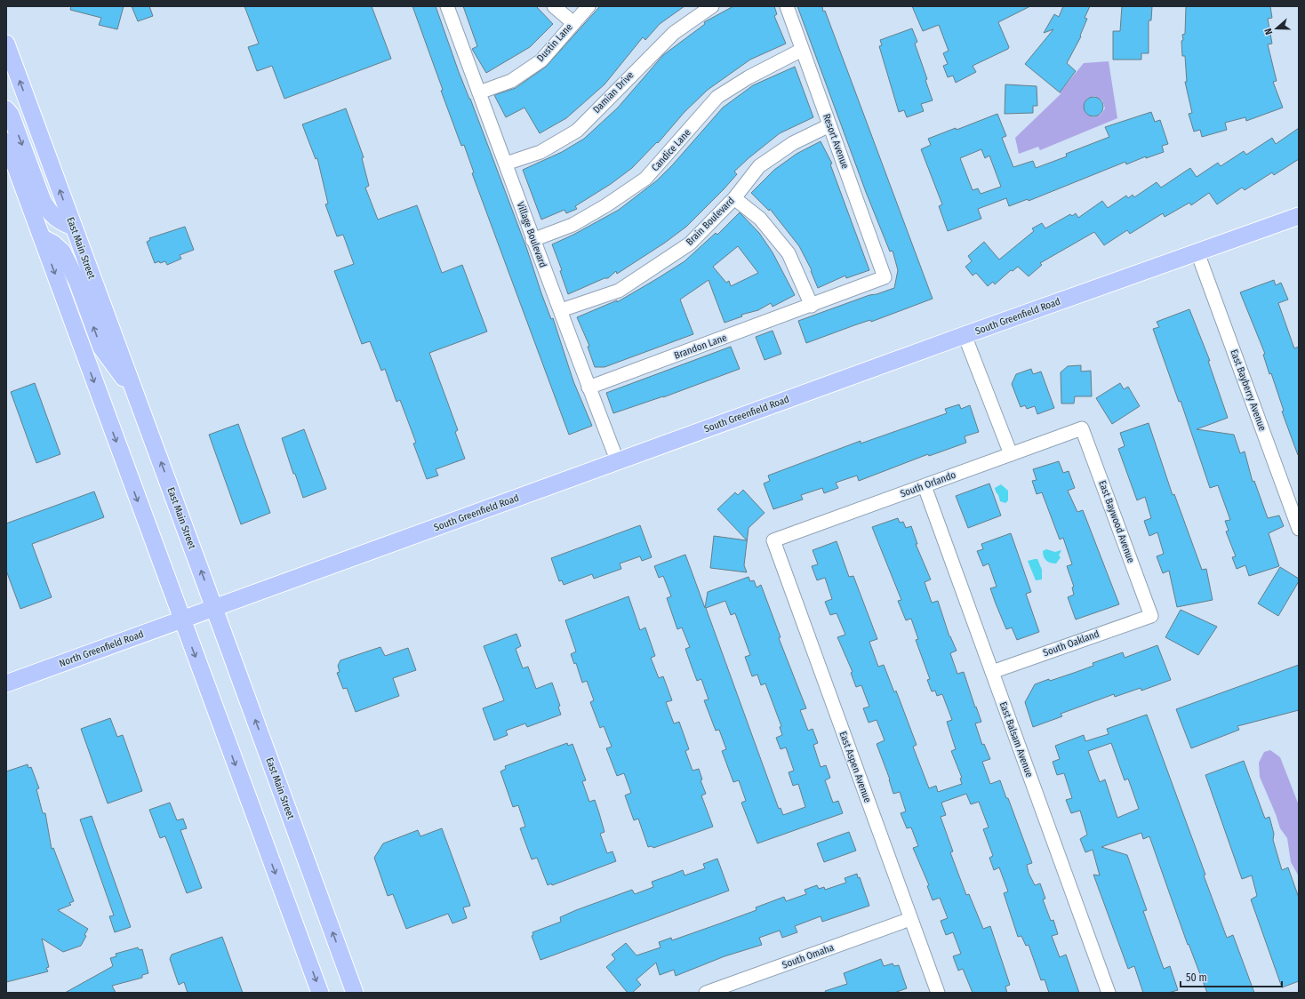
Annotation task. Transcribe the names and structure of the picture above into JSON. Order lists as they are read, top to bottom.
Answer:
{
  "streets": {
    "main road": ["East Main Street", "South Greenfield Road", "North Greenfield Road"],
    "street": [
      "Dustin Lane",
      "Damian Drive",
      "Resort Avenue",
      "Candice Lane",
      "Brain Boulevard",
      "Village Boulevard",
      "Brandon Lane",
      "East Bayberry Avenue",
      "South Orlando",
      "East Baywood Avenue",
      "South Oakland",
      "East Balsam Avenue",
      "East Aspen Avenue",
      "South Omaha"
    ]
  },
  "crossings": [
    ["Dustin Lane", "Village Boulevard"],
    ["Damian Drive", "Village Boulevard"],
    ["Resort Avenue", "Candice Lane"],
    ["Resort Avenue", "Brain Boulevard"],
    ["Resort Avenue", "Brandon Lane"],
    ["Candice Lane", "Village Boulevard"],
    ["Brain Boulevard", "Village Boulevard"],
    ["Village Boulevard", "South Greenfield Road"],
    ["Village Boulevard", "Brandon Lane"],
    ["East Main Street", "South Greenfield Road"],
    ["South Greenfield Road", "East Bayberry Avenue"],
    ["South Greenfield Road", "North Greenfield Road"],
    ["South Orlando", "East Baywood Avenue"],
    ["South Orlando", "East Balsam Avenue"],
    ["South Orlando", "East Aspen Avenue"],
    ["East Baywood Avenue", "South Oakland"],
    ["South Oakland", "East Balsam Avenue"],
    ["East Aspen Avenue", "South Omaha"]
  ],
  "scale_bar": "50 m",
  "north": "left"
}
